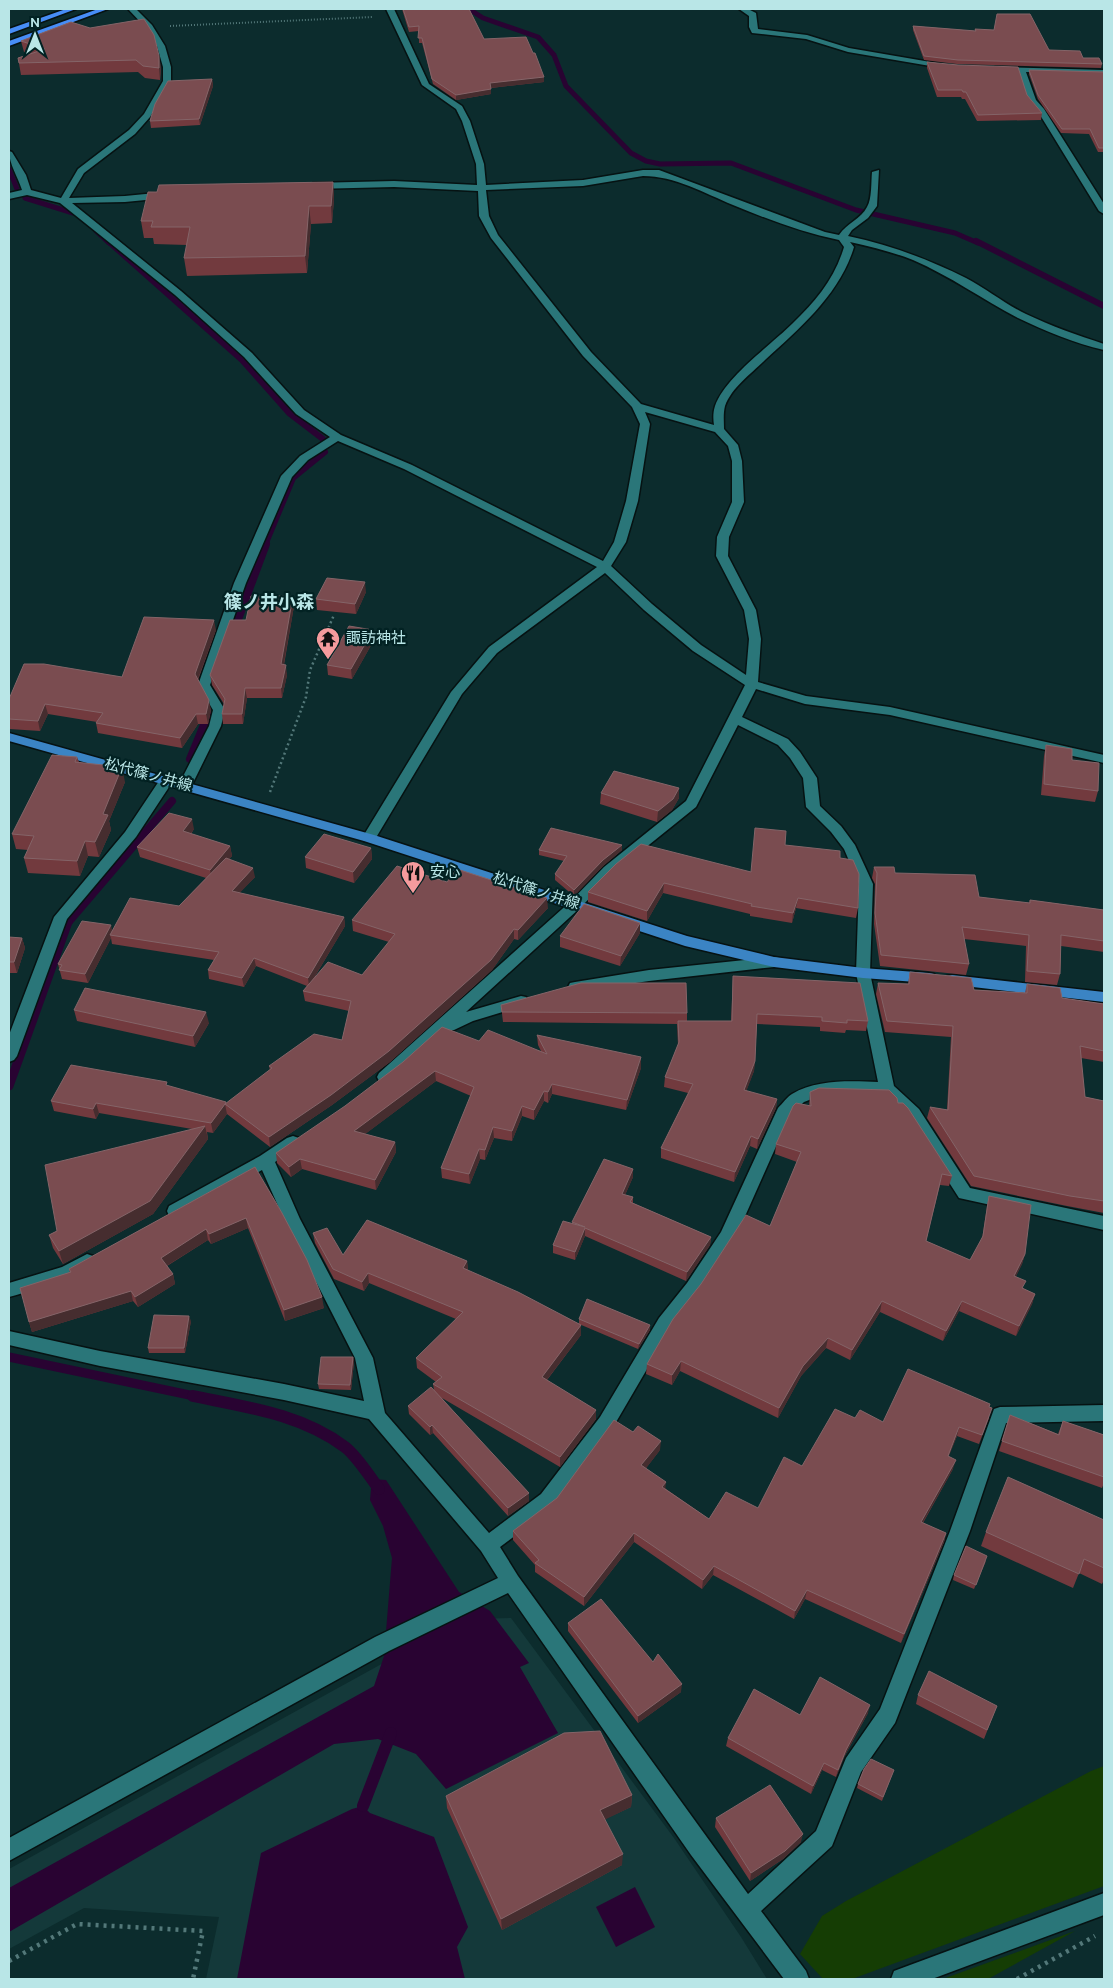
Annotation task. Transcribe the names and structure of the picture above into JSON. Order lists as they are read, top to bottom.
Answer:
{
  "streets": {
    "main road": ["松代篠ノ井線"]
  },
  "districts": ["篠ノ井小森"],
  "places": {
    "temple": ["諏訪神社"],
    "restaurant": ["安心"]
  },
  "north": "top"
}
